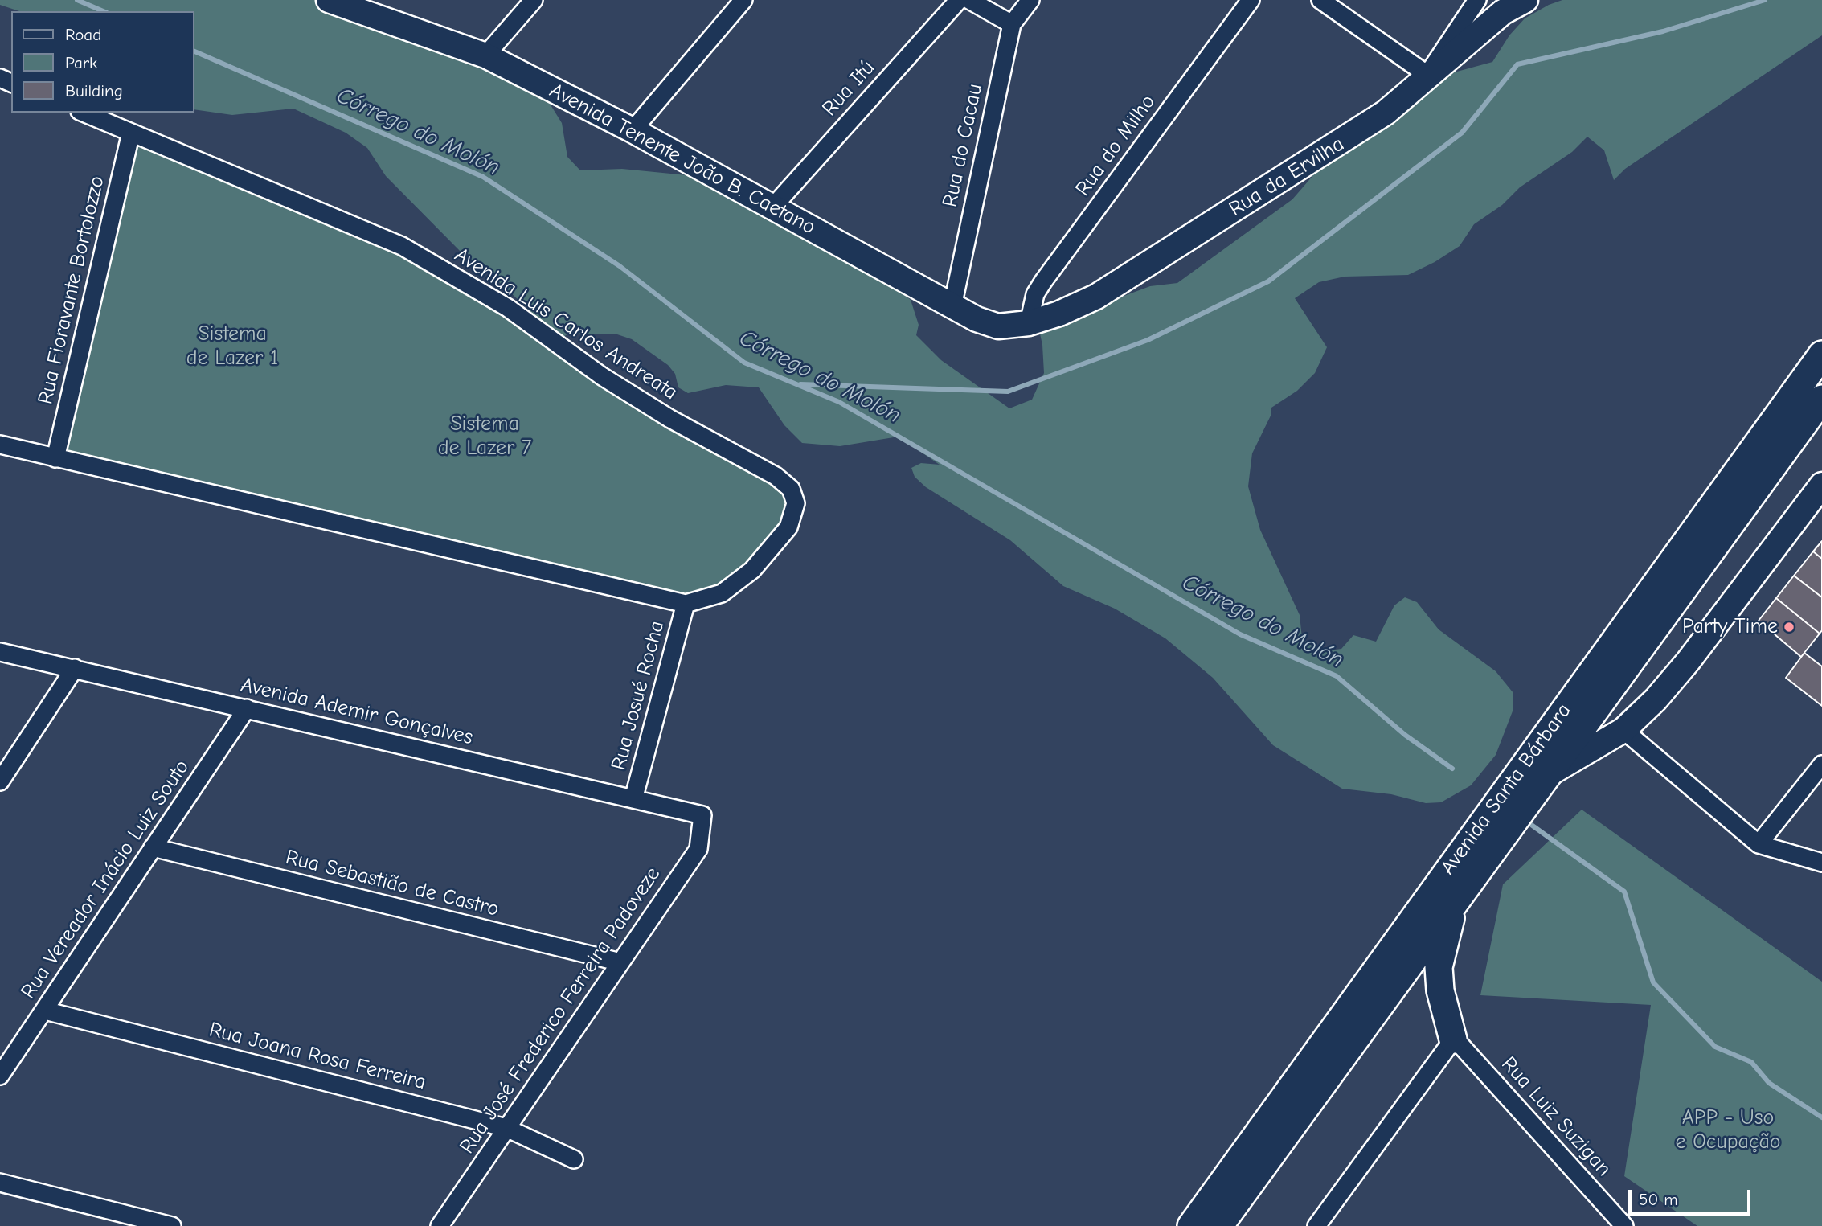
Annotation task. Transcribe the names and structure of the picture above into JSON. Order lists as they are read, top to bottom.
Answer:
{
  "streets": {
    "main road": ["Avenida Santa Bárbara"],
    "street": [
      "Rua Itú",
      "Rua do Cacau",
      "Rua do Milho",
      "Avenida Tenente João B. Caetano",
      "Rua da Ervilha",
      "Rua Fioravante Bortolozzo",
      "Avenida Luis Carlos Andreata",
      "Rua Josué Rocha",
      "Avenida Ademir Gonçalves",
      "Rua Vereador Inácio Luiz Souto",
      "Rua Sebastião de Castro",
      "Rua José Frederico Ferreira Padoveze",
      "Rua Joana Rosa Ferreira",
      "Rua Luiz Suzigan"
    ]
  },
  "crossings": [
    ["Rua Itú", "Avenida Tenente João B. Caetano"],
    ["Rua do Cacau", "Avenida Tenente João B. Caetano"],
    ["Rua do Milho", "Avenida Tenente João B. Caetano"],
    ["Rua do Milho", "Rua da Ervilha"],
    ["Avenida Tenente João B. Caetano", "Rua da Ervilha"],
    ["Rua Fioravante Bortolozzo", "Avenida Luis Carlos Andreata"],
    ["Avenida Luis Carlos Andreata", "Rua Josué Rocha"],
    ["Rua Josué Rocha", "Avenida Ademir Gonçalves"],
    ["Avenida Ademir Gonçalves", "Rua Vereador Inácio Luiz Souto"],
    ["Avenida Ademir Gonçalves", "Rua José Frederico Ferreira Padoveze"],
    ["Rua Vereador Inácio Luiz Souto", "Rua Sebastião de Castro"],
    ["Rua Vereador Inácio Luiz Souto", "Rua Joana Rosa Ferreira"],
    ["Rua Sebastião de Castro", "Rua José Frederico Ferreira Padoveze"],
    ["Rua José Frederico Ferreira Padoveze", "Rua Joana Rosa Ferreira"]
  ],
  "water": ["Córrego do Molón"],
  "parks": ["Sistema de Lazer 1", "Sistema de Lazer 7", "APP - Uso e Ocupação"],
  "places": ["Party Time"],
  "legend": ["Road", "Park", "Building"],
  "scale_bar": "50 m"
}
